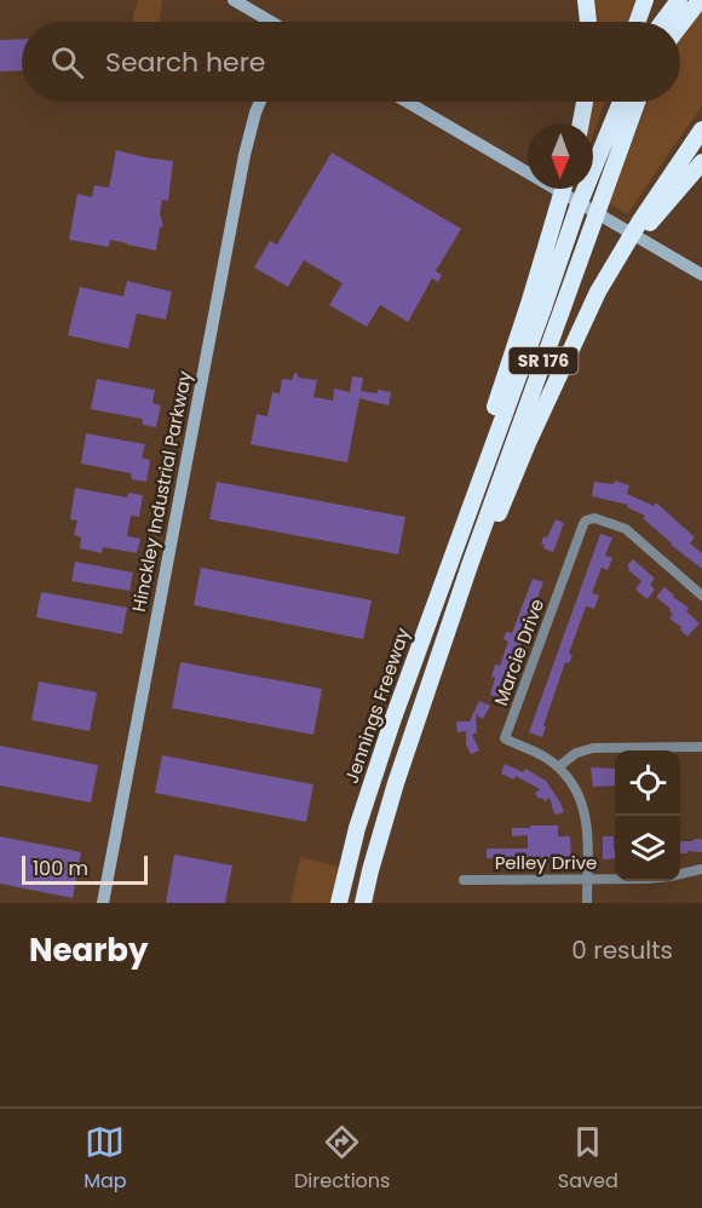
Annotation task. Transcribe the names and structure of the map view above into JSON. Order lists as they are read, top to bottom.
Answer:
{
  "streets": {
    "highway": ["SR 176", "Jennings Freeway"],
    "street": ["Hinckley Industrial Parkway", "Marcie Drive", "Pelley Drive"]
  },
  "crossings": [
    ["SR 176", "Jennings Freeway"],
    ["Marcie Drive", "Pelley Drive"]
  ],
  "scale_bar": "100 m",
  "north": "bottom",
  "page": {
    "search": "Search here",
    "scale": "100 m",
    "heading": ["Nearby", "0 results"],
    "nav": ["Map", "Directions", "Saved"]
  }
}
